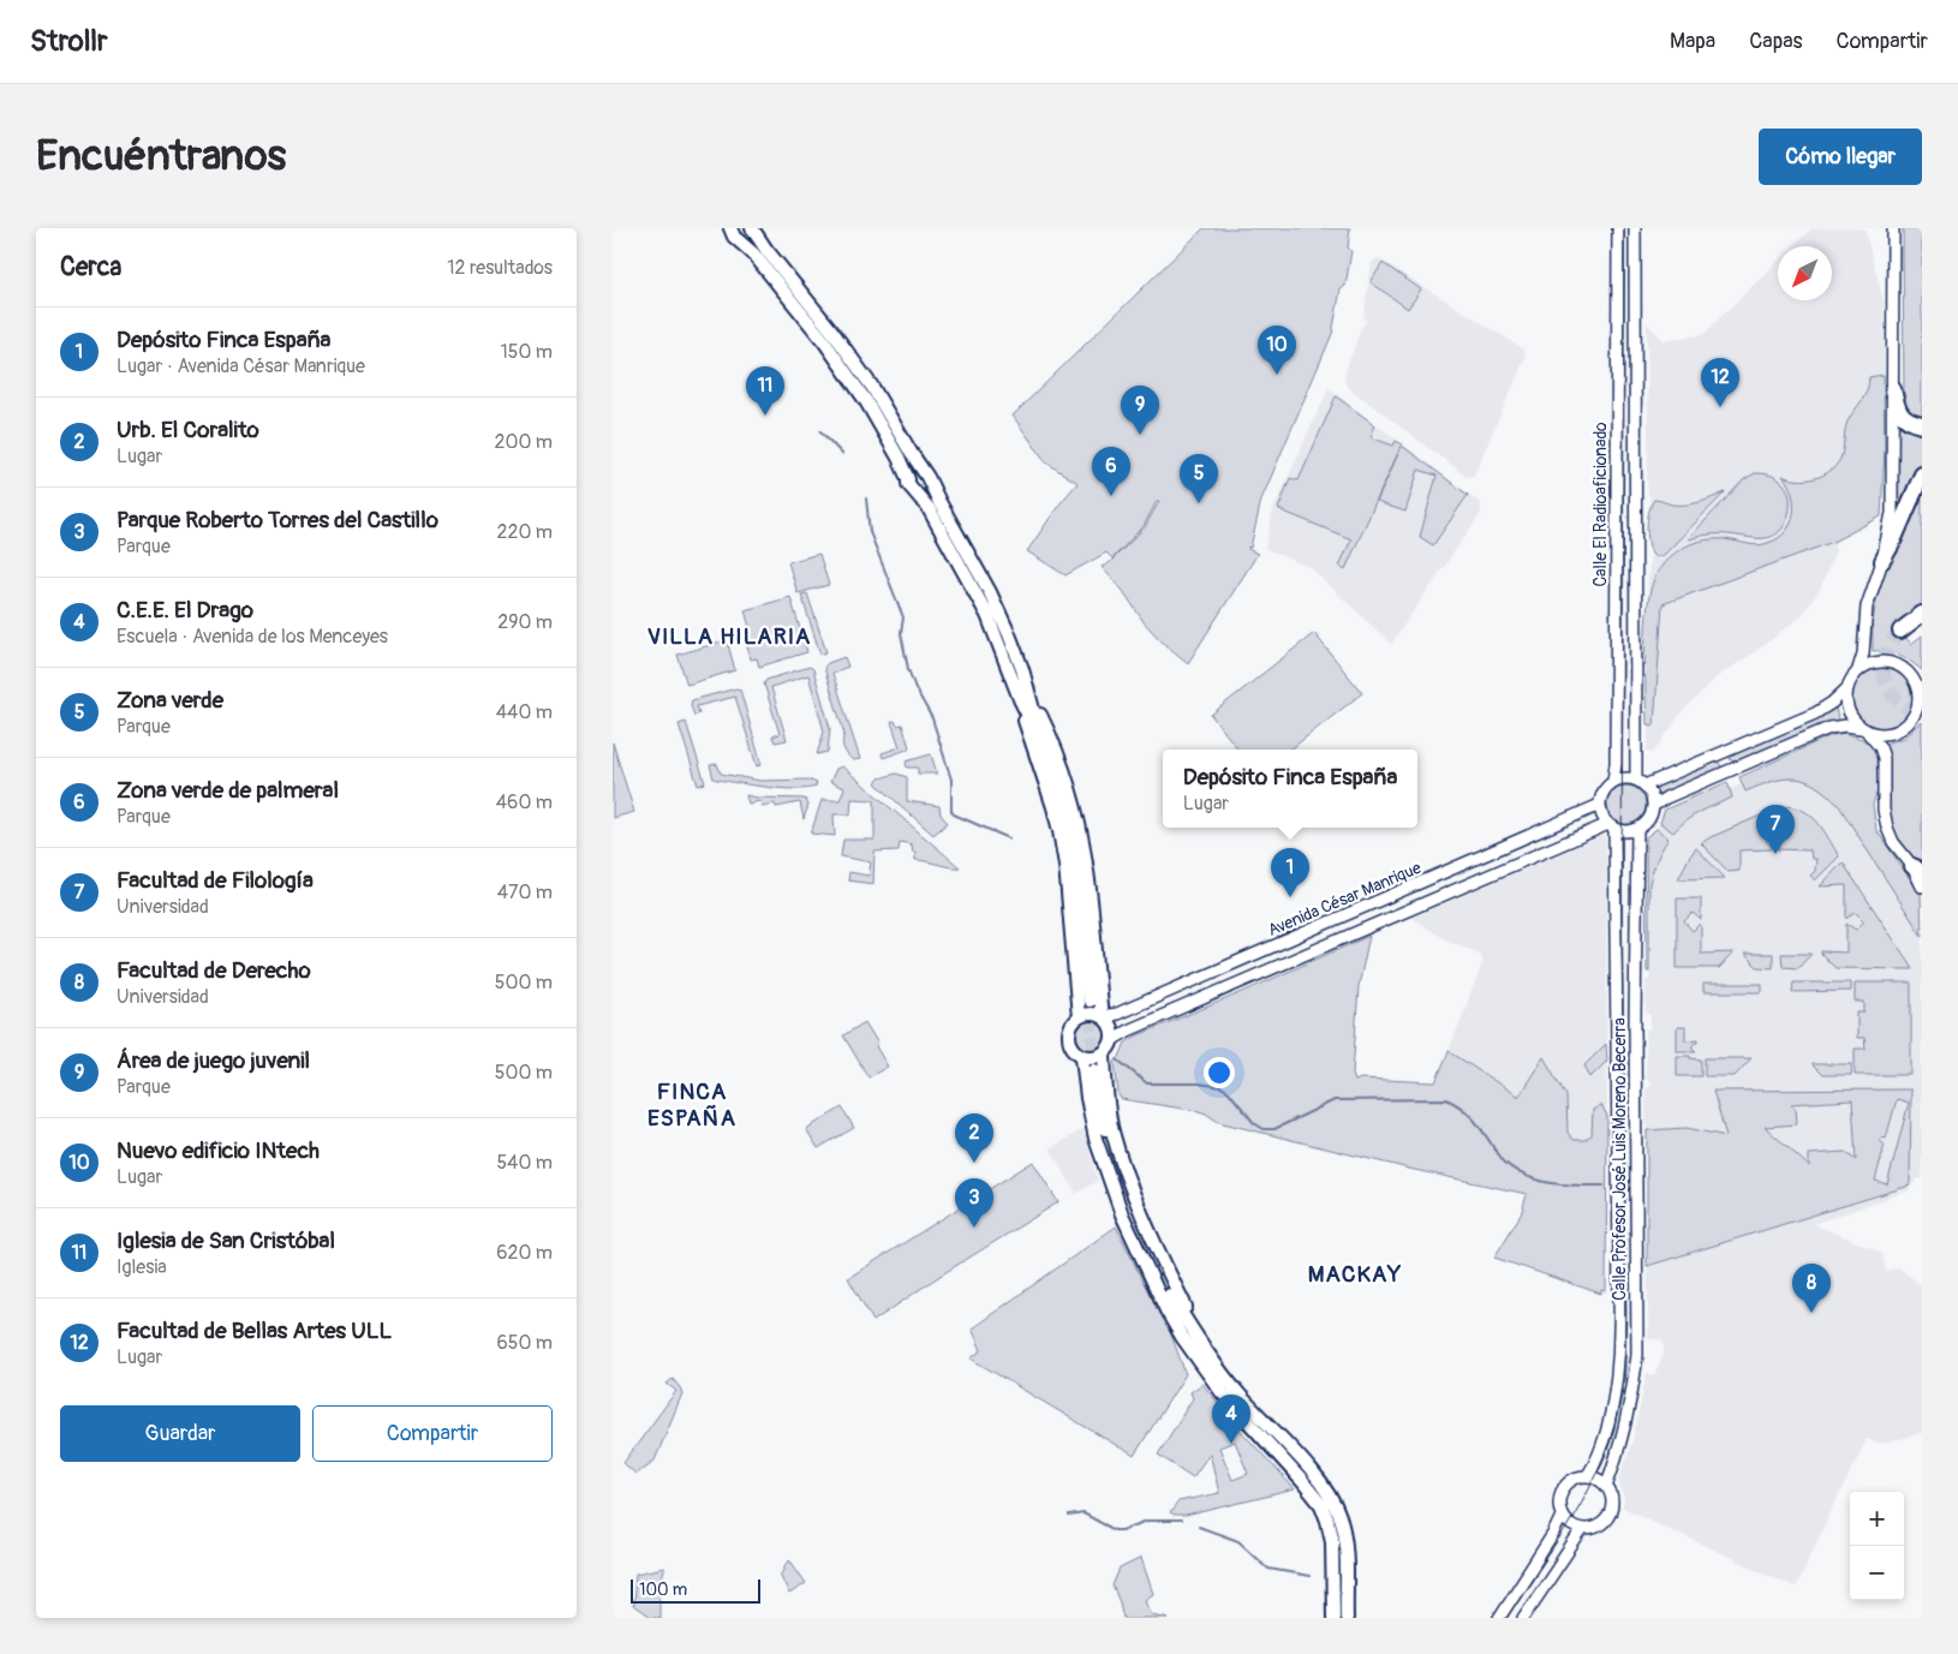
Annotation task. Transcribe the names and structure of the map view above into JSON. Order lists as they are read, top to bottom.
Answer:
{
  "streets": {
    "street": ["Calle El Radioaficionado", "Avenida César Manrique", "Calle Profesor José Luis Moreno Becerra"]
  },
  "crossings": [
    ["Calle El Radioaficionado", "Avenida César Manrique"],
    ["Calle El Radioaficionado", "Calle Profesor José Luis Moreno Becerra"],
    ["Avenida César Manrique", "Calle Profesor José Luis Moreno Becerra"]
  ],
  "districts": ["VILLA HILARIA", "FINCA ESPAÑA", "MACKAY"],
  "scale_bar": "100 m",
  "north": "bottom left",
  "page": {
    "header": "Strollr",
    "nav": ["Mapa", "Capas", "Compartir"],
    "buttons": [
      "Cómo llegar",
      ["Guardar", "Compartir"]
    ],
    "title": "Encuéntranos",
    "heading": ["Cerca", "12 resultados"],
    "list": [
      {
        "mark": "1",
        "name": "Depósito Finca España",
        "note": "Lugar · Avenida César Manrique",
        "value": "150 m"
      },
      {
        "mark": "2",
        "name": "Urb. El Coralito",
        "note": "Lugar",
        "value": "200 m"
      },
      {
        "mark": "3",
        "name": "Parque Roberto Torres del Castillo",
        "note": "Parque",
        "value": "220 m"
      },
      {
        "mark": "4",
        "name": "C.E.E. El Drago",
        "note": "Escuela · Avenida de los Menceyes",
        "value": "290 m"
      },
      {
        "mark": "5",
        "name": "Zona verde",
        "note": "Parque",
        "value": "440 m"
      },
      {
        "mark": "6",
        "name": "Zona verde de palmeral",
        "note": "Parque",
        "value": "460 m"
      },
      {
        "mark": "7",
        "name": "Facultad de Filología",
        "note": "Universidad",
        "value": "470 m"
      },
      {
        "mark": "8",
        "name": "Facultad de Derecho",
        "note": "Universidad",
        "value": "500 m"
      },
      {
        "mark": "9",
        "name": "Área de juego juvenil",
        "note": "Parque",
        "value": "500 m"
      },
      {
        "mark": "10",
        "name": "Nuevo edificio INtech",
        "note": "Lugar",
        "value": "540 m"
      },
      {
        "mark": "11",
        "name": "Iglesia de San Cristóbal",
        "note": "Iglesia",
        "value": "620 m"
      },
      {
        "mark": "12",
        "name": "Facultad de Bellas Artes ULL",
        "note": "Lugar",
        "value": "650 m"
      }
    ],
    "pins": [
      "10",
      "12",
      "11",
      "9",
      "6",
      "5",
      "7",
      "1",
      "2",
      "3",
      "8",
      "4"
    ],
    "popup": ["Depósito Finca España", "Lugar"],
    "map_buttons": ["+", "−"],
    "scale": "100 m"
  }
}
